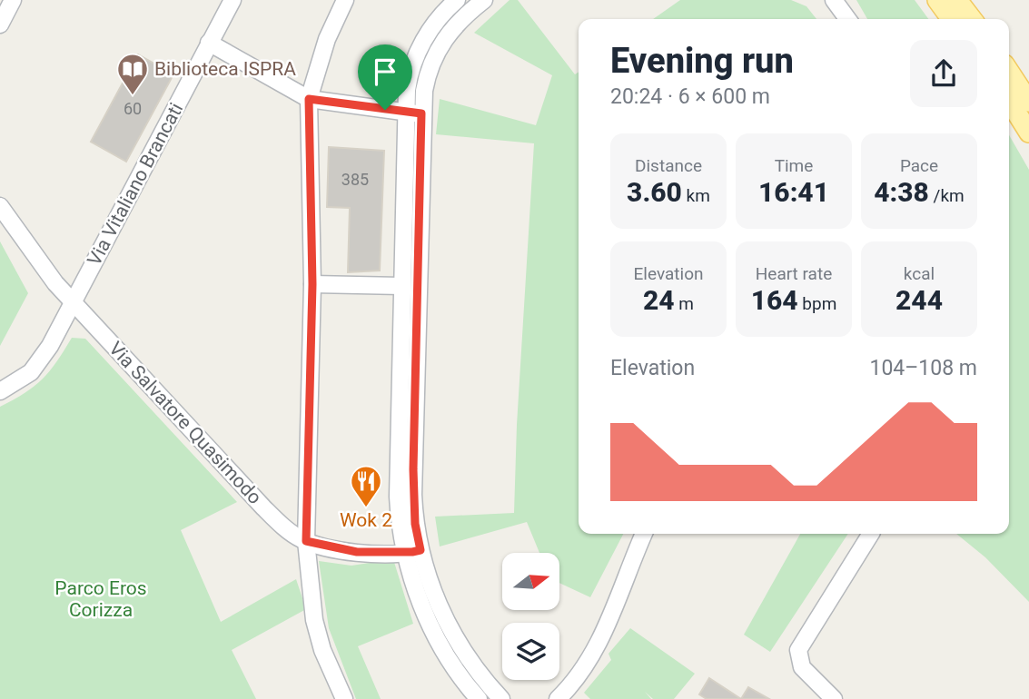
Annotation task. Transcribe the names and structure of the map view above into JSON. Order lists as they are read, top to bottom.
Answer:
{
  "streets": {
    "street": ["Via Vitaliano Brancati", "Via Salvatore Quasimodo"]
  },
  "crossings": [
    ["Via Vitaliano Brancati", "Via Salvatore Quasimodo"]
  ],
  "parks": ["Parco Eros Corizza"],
  "places": {
    "library": ["Biblioteca ISPRA"],
    "restaurant": ["Wok 2"]
  },
  "house_numbers": ["60", "385"],
  "north": "right",
  "page": {
    "heading": ["Evening run", "20:24 · 6 × 600 m"],
    "stats": [
      ["Distance", "3.60 km"],
      ["Time", "16:41"],
      ["Pace", "4:38 /km"],
      ["Elevation", "24 m"],
      ["Heart rate", "164 bpm"],
      ["kcal", "244"]
    ],
    "chart": ["Elevation", "104–108 m"]
  }
}
